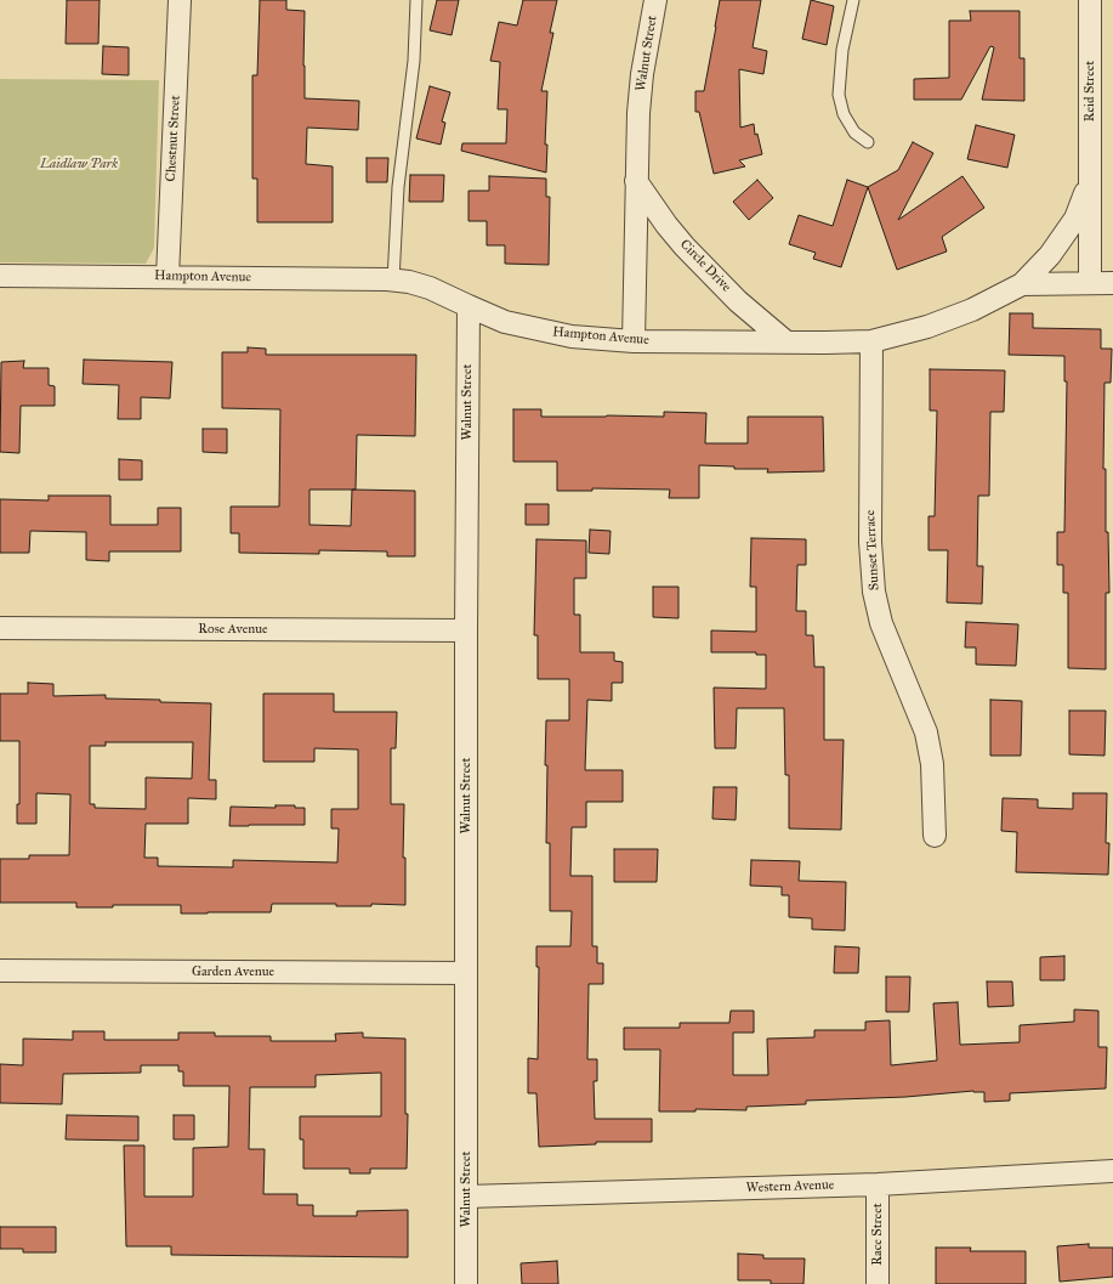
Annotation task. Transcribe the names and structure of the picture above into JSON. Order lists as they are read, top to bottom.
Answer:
{
  "streets": {
    "street": [
      "Walnut Street",
      "Reid Street",
      "Chestnut Street",
      "Circle Drive",
      "Hampton Avenue",
      "Sunset Terrace",
      "Rose Avenue",
      "Garden Avenue",
      "Western Avenue",
      "Race Street"
    ]
  },
  "crossings": [
    ["Walnut Street", "Circle Drive"],
    ["Walnut Street", "Hampton Avenue"],
    ["Walnut Street", "Rose Avenue"],
    ["Walnut Street", "Garden Avenue"],
    ["Walnut Street", "Western Avenue"],
    ["Reid Street", "Hampton Avenue"],
    ["Chestnut Street", "Hampton Avenue"],
    ["Circle Drive", "Hampton Avenue"],
    ["Hampton Avenue", "Sunset Terrace"],
    ["Western Avenue", "Race Street"]
  ],
  "parks": ["Laidlaw Park"]
}
